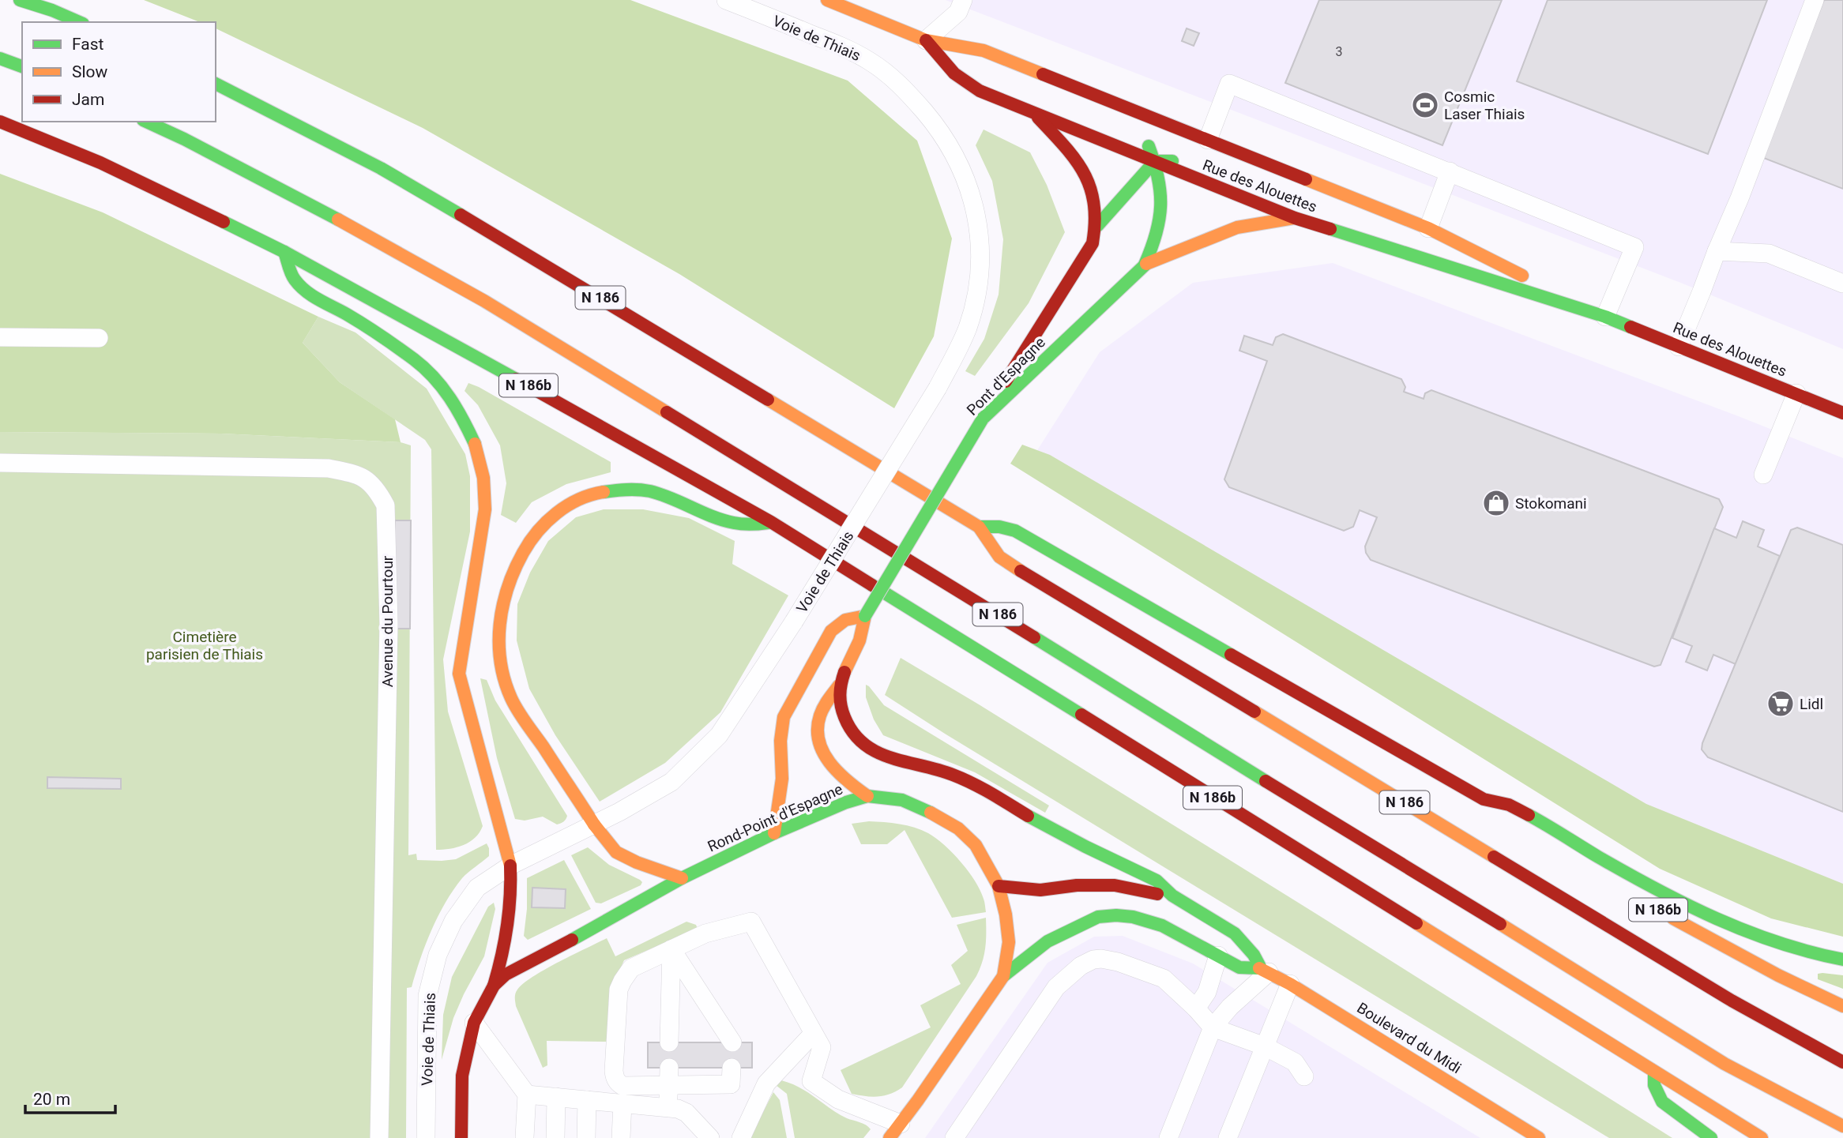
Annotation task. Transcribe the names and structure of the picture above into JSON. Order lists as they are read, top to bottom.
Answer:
{
  "streets": {
    "main road": [
      "Rue des Alouettes",
      "N 186",
      "Pont d'Espagne",
      "N 186b",
      "Rond-Point d'Espagne",
      "Boulevard du Midi"
    ],
    "lane": ["Voie de Thiais", "Avenue du Pourtour"]
  },
  "crossings": [
    ["Pont d'Espagne", "Rond-Point d'Espagne"]
  ],
  "parks": ["Cimetière parisien de Thiais"],
  "places": {
    "sports": ["Cosmic Laser Thiais"],
    "shop": ["Stokomani"],
    "supermarket": ["Lidl"]
  },
  "house_numbers": ["3"],
  "legend": ["Fast", "Slow", "Jam"],
  "scale_bar": "20 m"
}
